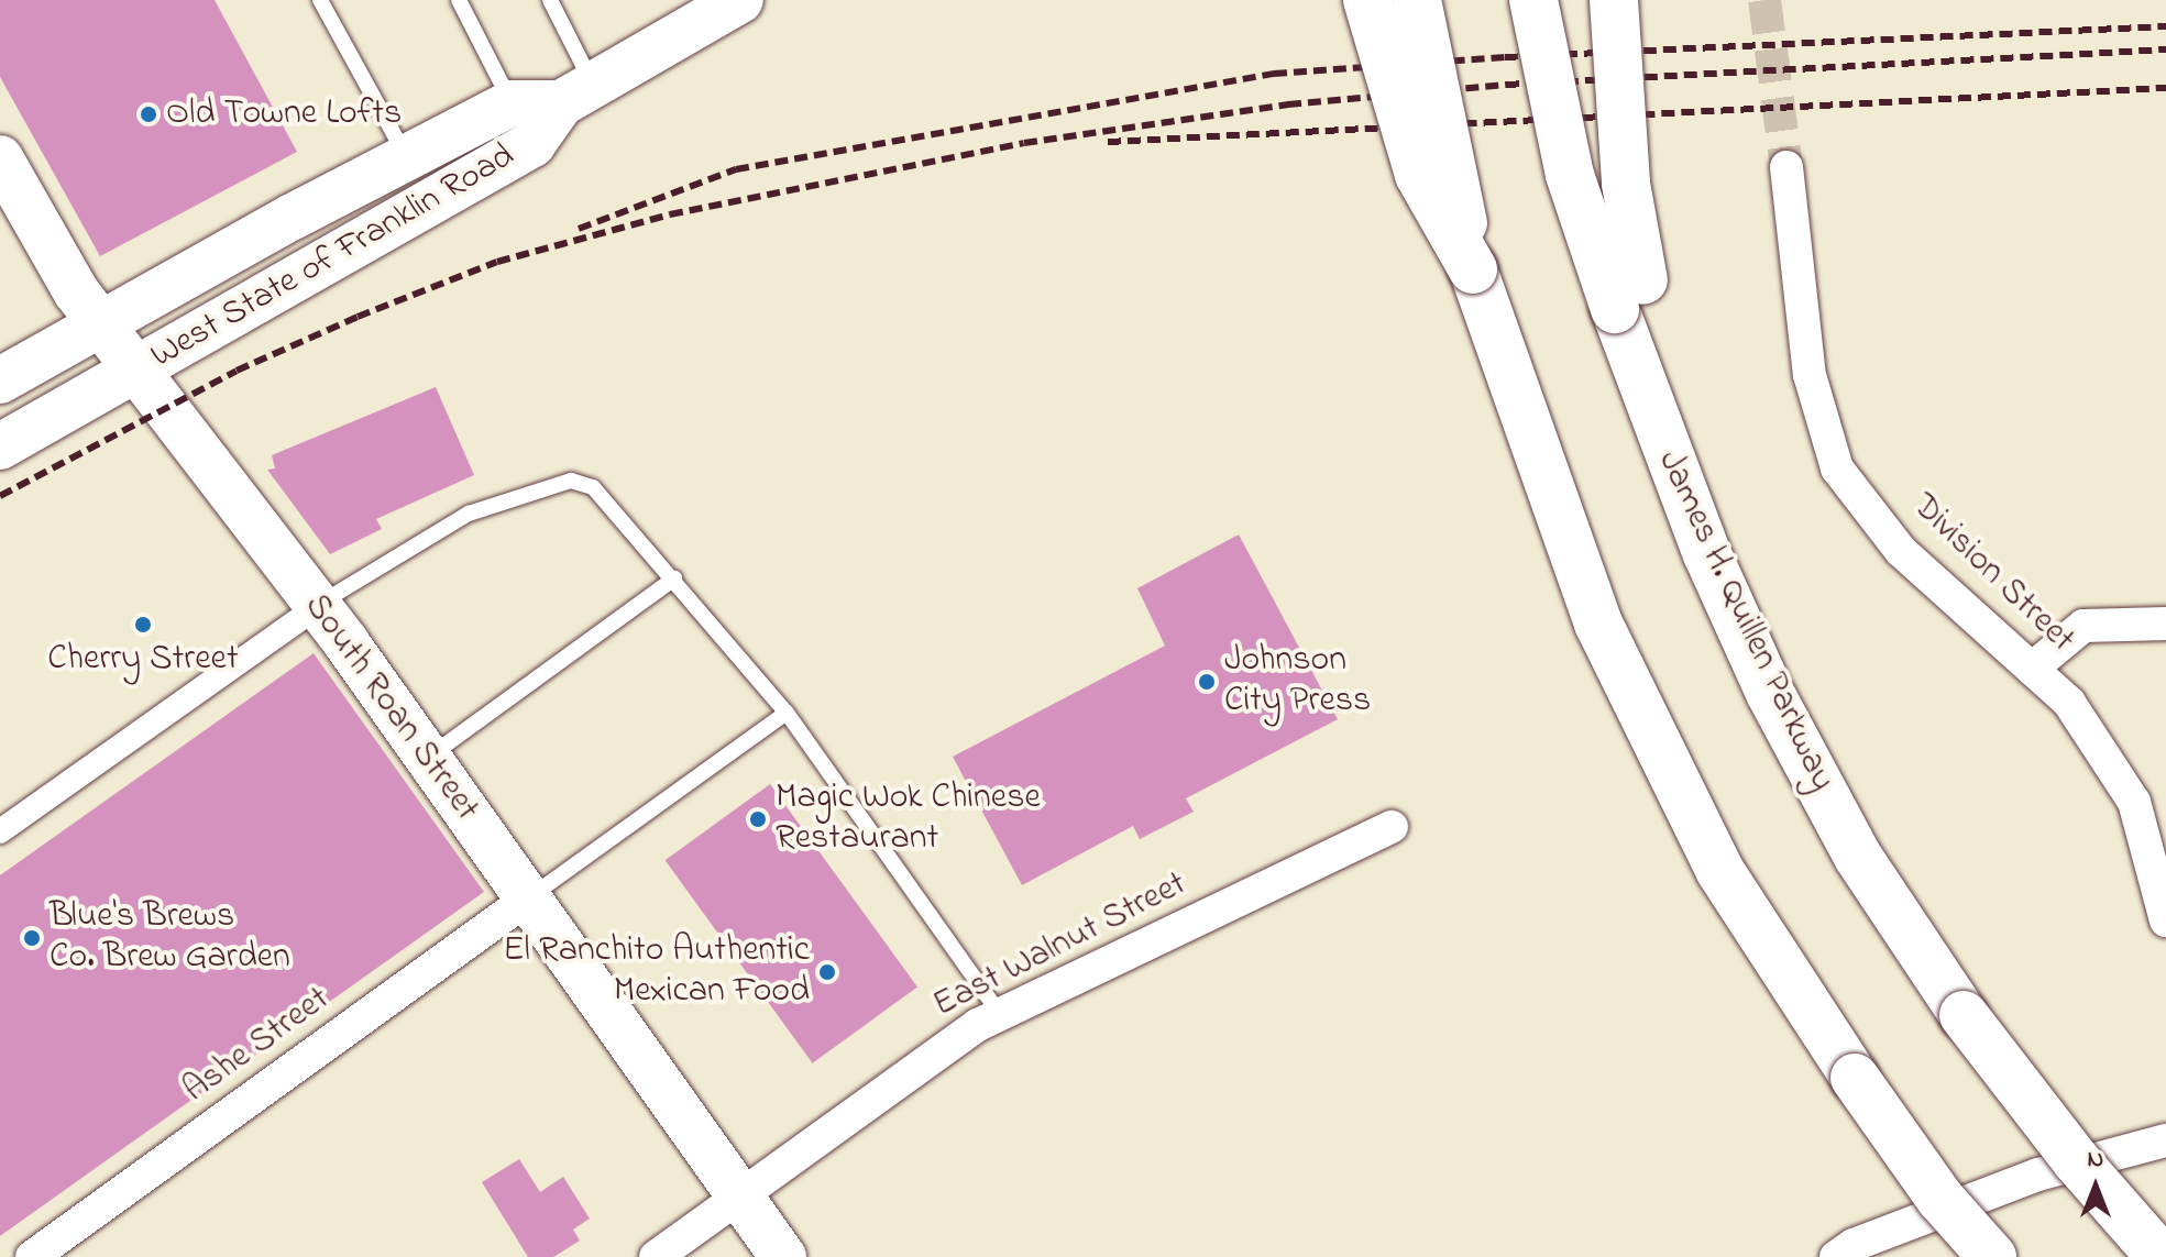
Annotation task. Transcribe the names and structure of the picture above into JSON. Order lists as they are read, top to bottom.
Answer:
{
  "streets": {
    "highway": ["James H. Quillen Parkway"],
    "main road": ["West State of Franklin Road", "South Roan Street"],
    "street": ["Division Street", "East Walnut Street", "Ashe Street"]
  },
  "crossings": [
    ["West State of Franklin Road", "South Roan Street"],
    ["South Roan Street", "East Walnut Street"],
    ["South Roan Street", "Ashe Street"]
  ],
  "places": [
    "Old Towne Lofts",
    "Cherry Street",
    "Johnson City Press",
    "Magic Wok Chinese Restaurant",
    "Blue's Brews Co. Brew Garden",
    "El Ranchito Authentic Mexican Food"
  ],
  "north": "top"
}
